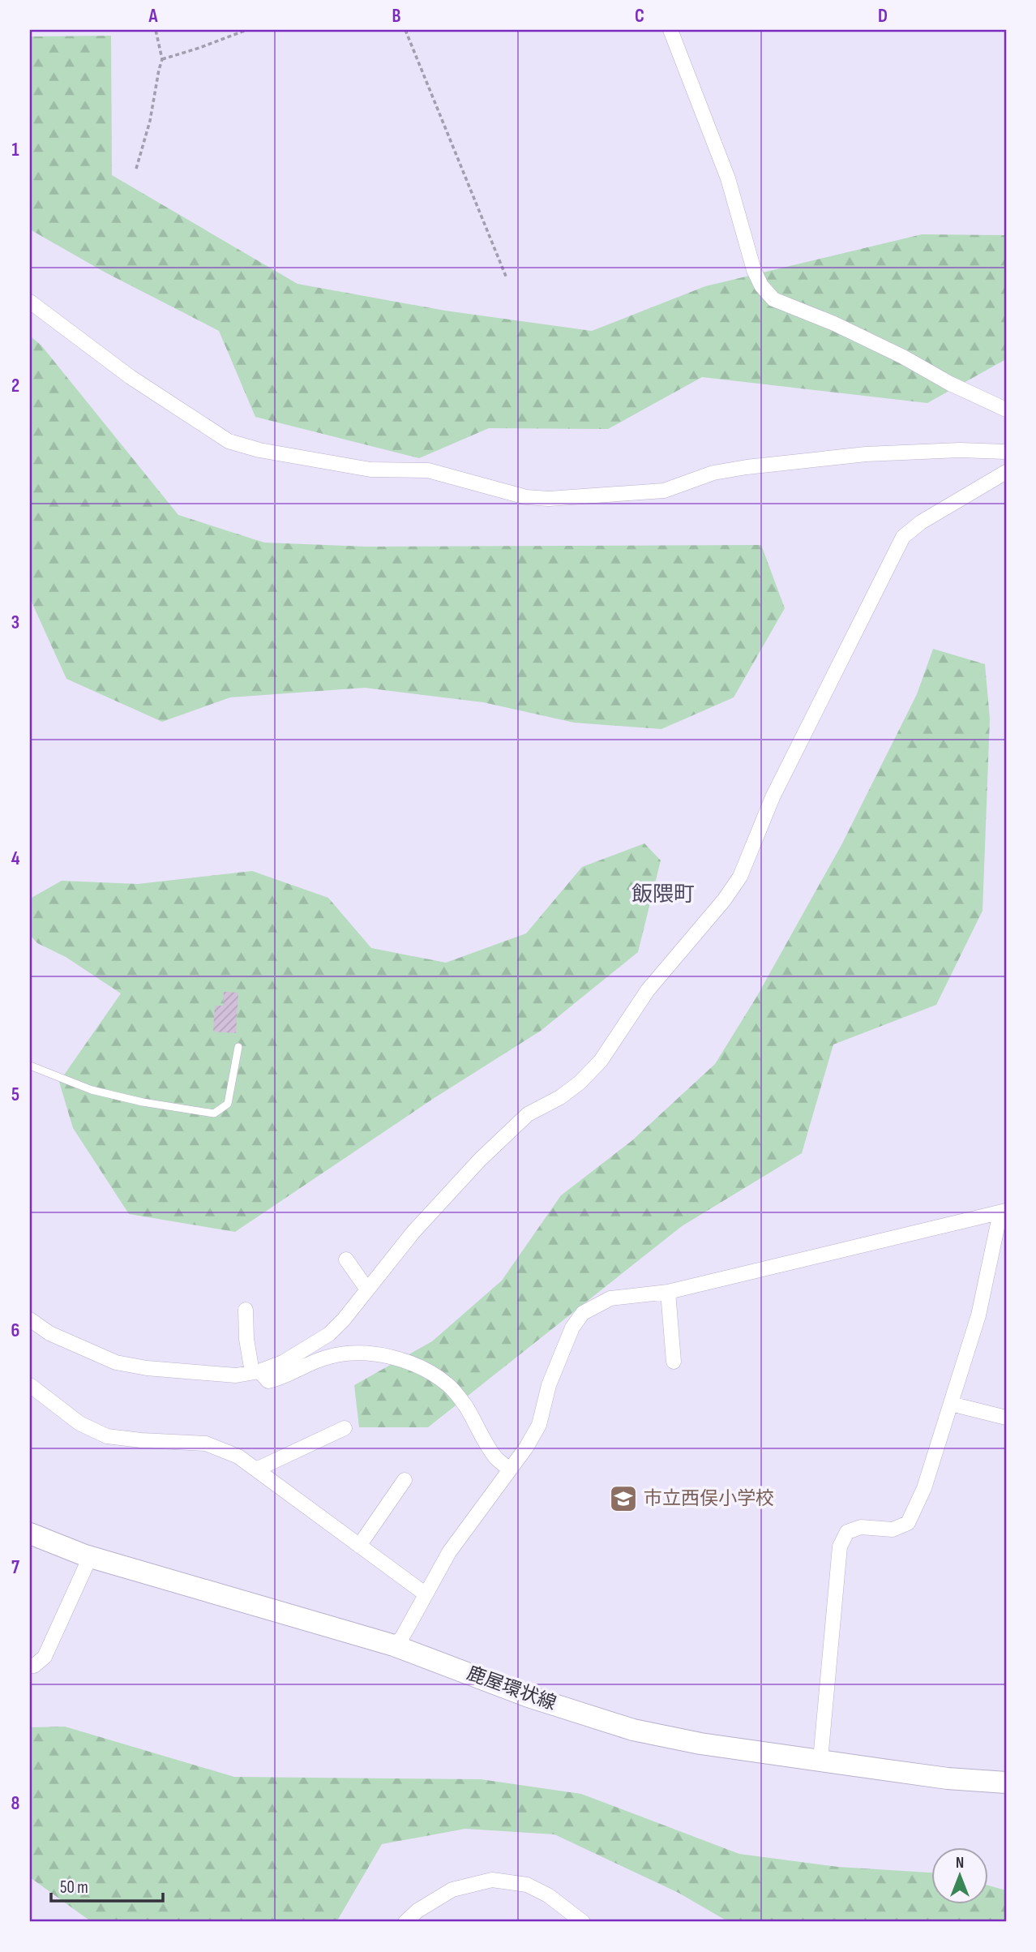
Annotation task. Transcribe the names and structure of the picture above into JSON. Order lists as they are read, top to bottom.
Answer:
{
  "streets": {
    "main road": ["鹿屋環状線"]
  },
  "districts": ["飯隈町"],
  "places": {
    "school or university": ["市立西俣小学校"]
  },
  "scale_bar": "50 m",
  "north": "top",
  "grid": {
    "columns": [
      "A",
      "B",
      "C",
      "D"
    ],
    "rows": [
      "1",
      "2",
      "3",
      "4",
      "5",
      "6",
      "7",
      "8"
    ]
  }
}
